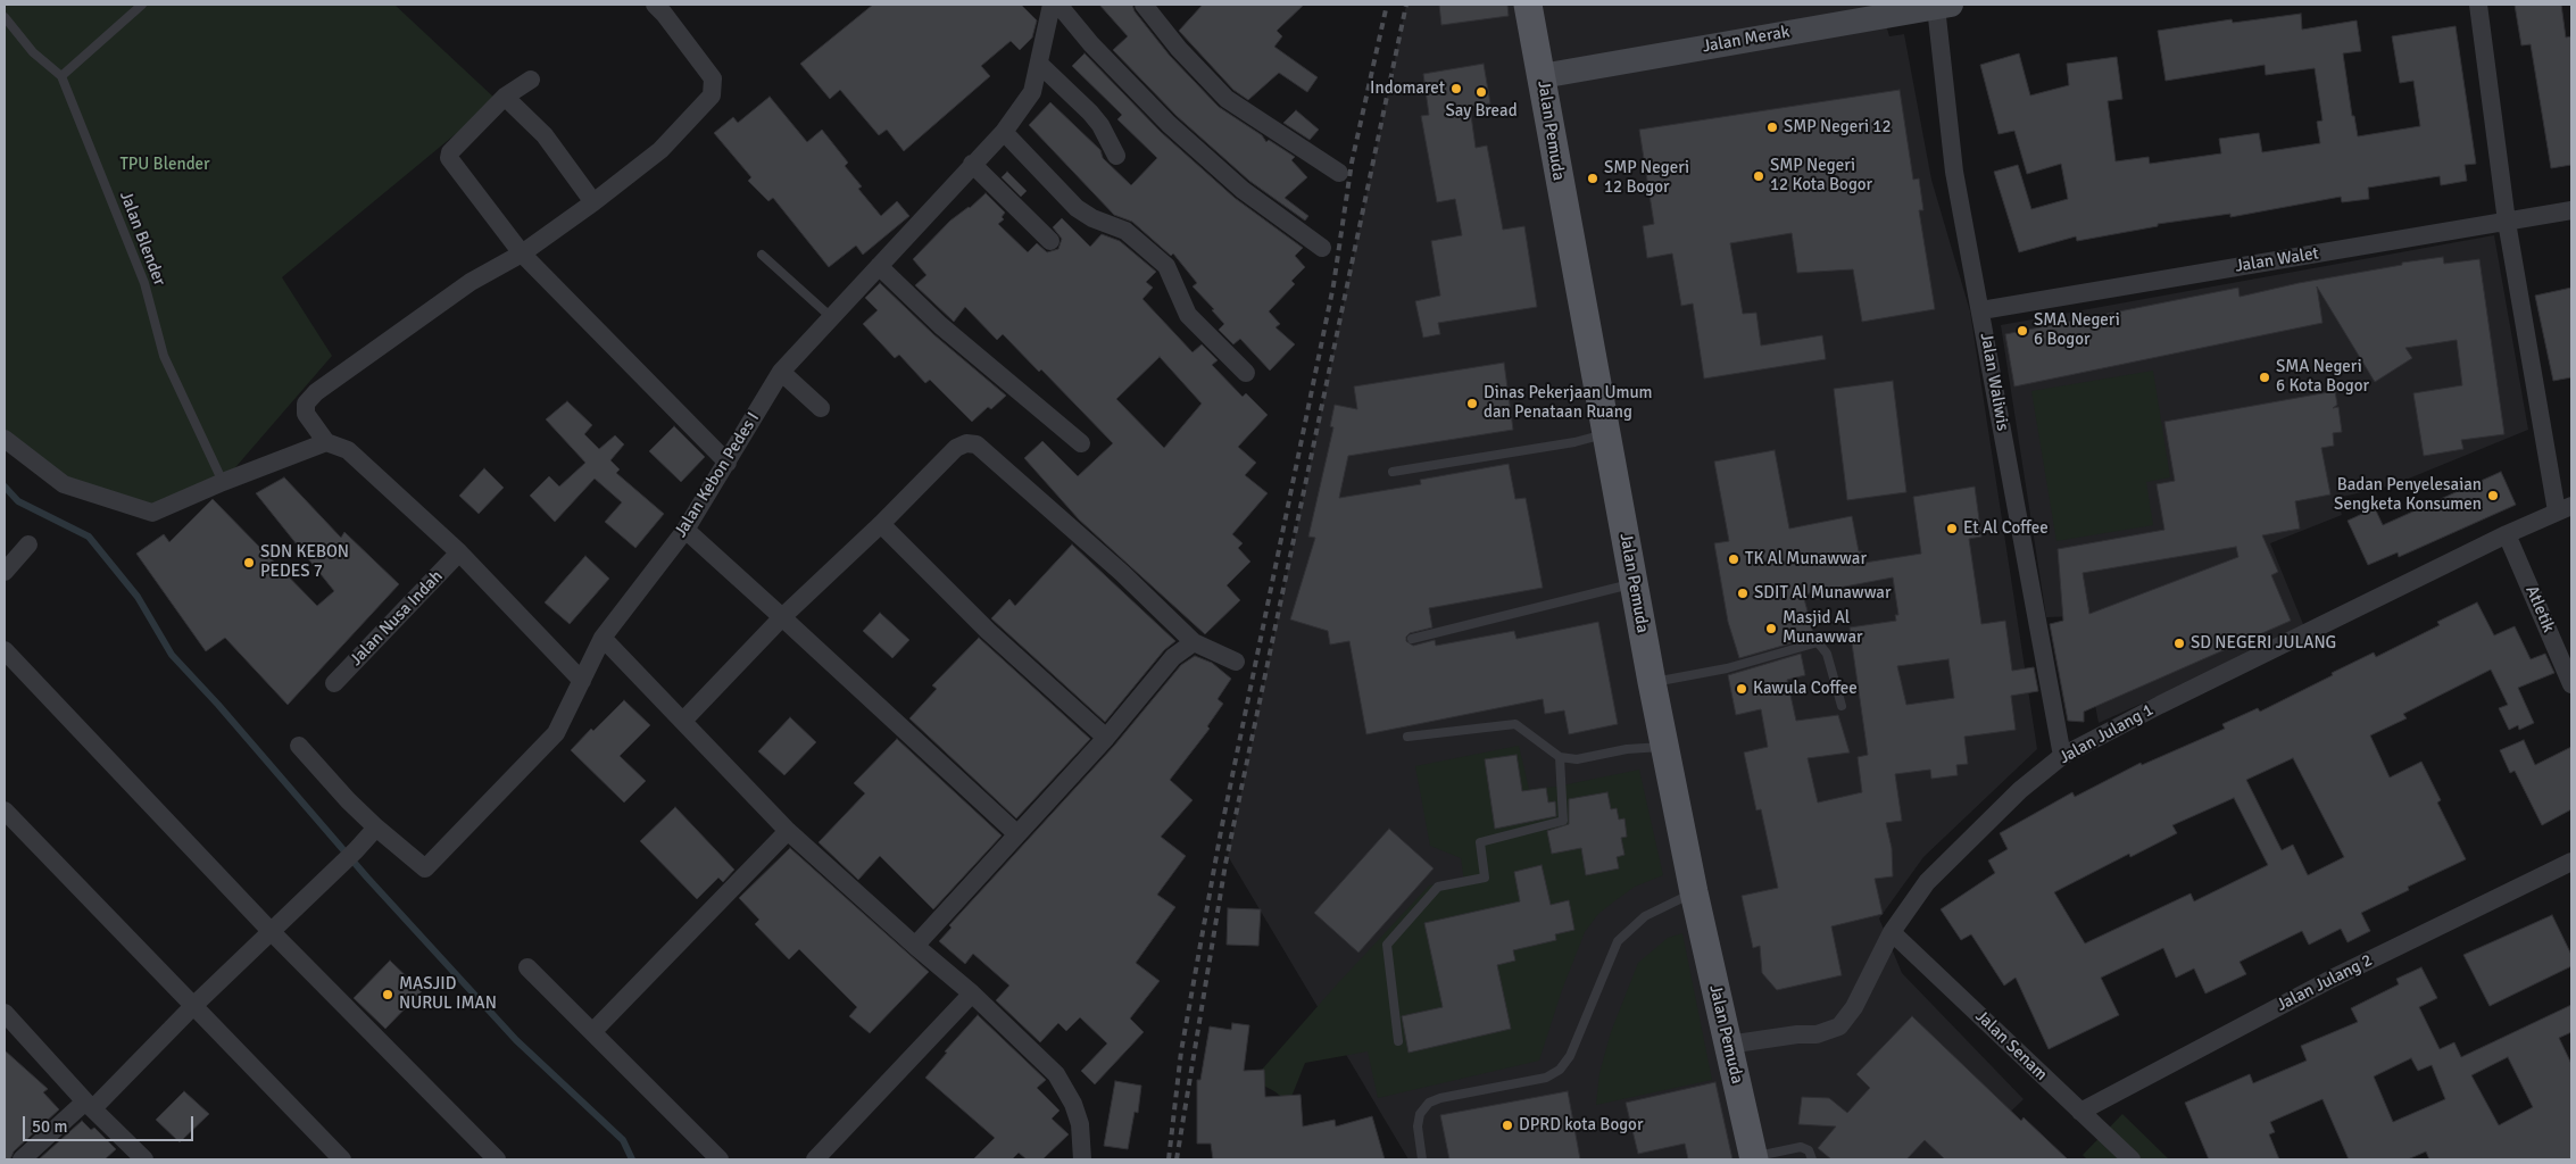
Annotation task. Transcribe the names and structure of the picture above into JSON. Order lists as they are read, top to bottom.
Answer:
{
  "streets": {
    "main road": ["Jalan Pemuda"],
    "street": [
      "Jalan Merak",
      "Jalan Walet",
      "Jalan Waliwis",
      "Jalan Kebon Pedes I",
      "Atletik",
      "Jalan Nusa Indah",
      "Jalan Julang 1",
      "Jalan Julang 2",
      "Jalan Senam"
    ],
    "lane": ["Jalan Blender"]
  },
  "crossings": [
    ["Jalan Merak", "Jalan Pemuda"],
    ["Jalan Merak", "Jalan Waliwis"],
    ["Jalan Pemuda", "Jalan Julang 1"],
    ["Jalan Walet", "Jalan Waliwis"],
    ["Jalan Waliwis", "Jalan Julang 1"],
    ["Atletik", "Jalan Julang 1"],
    ["Jalan Julang 1", "Jalan Senam"],
    ["Jalan Julang 2", "Jalan Senam"]
  ],
  "parks": ["TPU Blender"],
  "places": [
    "Indomaret",
    "Say Bread",
    "SMP Negeri 12",
    "SMP Negeri 12 Kota Bogor",
    "SMP Negeri 12 Bogor",
    "SMA Negeri 6 Bogor",
    "SMA Negeri 6 Kota Bogor",
    "Dinas Pekerjaan Umum dan Penataan Ruang",
    "Badan Penyelesaian Sengketa Konsumen",
    "Et Al Coffee",
    "TK Al Munawwar",
    "SDN KEBON PEDES 7",
    "SDIT Al Munawwar",
    "Masjid Al Munawwar",
    "SD NEGERI JULANG",
    "Kawula Coffee",
    "MASJID NURUL IMAN",
    "DPRD kota Bogor"
  ],
  "scale_bar": "50 m"
}
